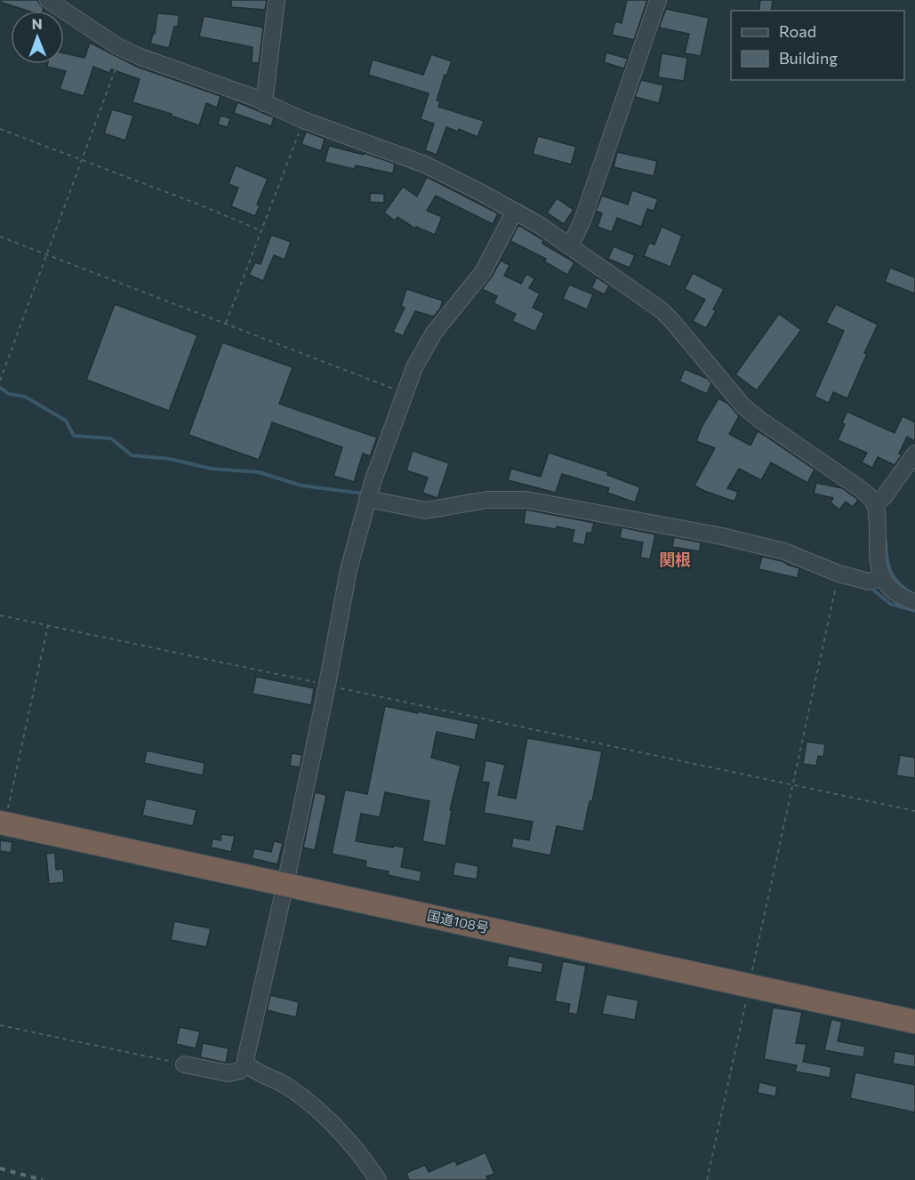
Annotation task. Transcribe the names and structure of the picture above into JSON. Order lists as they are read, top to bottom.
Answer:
{
  "streets": {
    "highway": ["国道108号"]
  },
  "districts": ["関根"],
  "legend": ["Road", "Building"],
  "north": "top"
}
